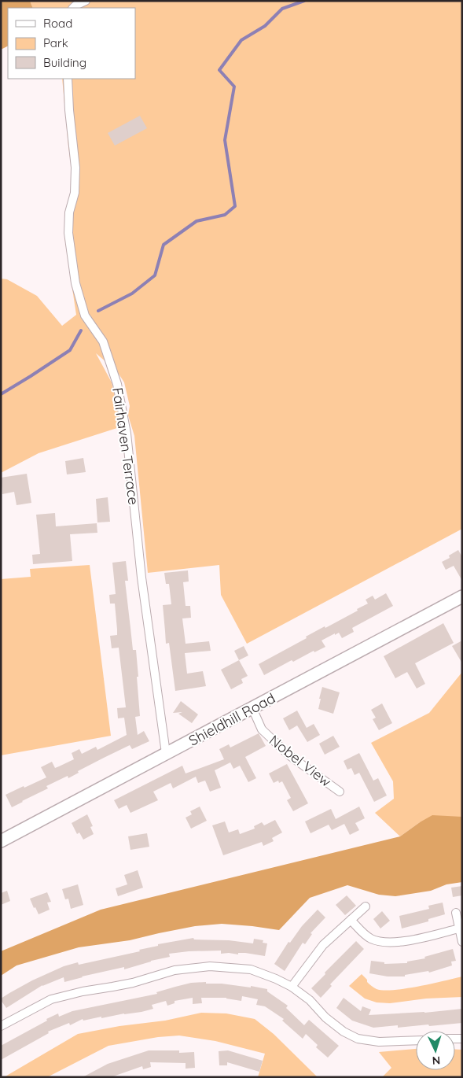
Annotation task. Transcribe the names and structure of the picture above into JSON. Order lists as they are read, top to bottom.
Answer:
{
  "streets": {
    "main road": ["Shieldhill Road"],
    "street": ["Fairhaven Terrace", "Nobel View"]
  },
  "crossings": [
    ["Fairhaven Terrace", "Shieldhill Road"],
    ["Shieldhill Road", "Nobel View"]
  ],
  "legend": ["Road", "Park", "Building"],
  "north": "bottom"
}
